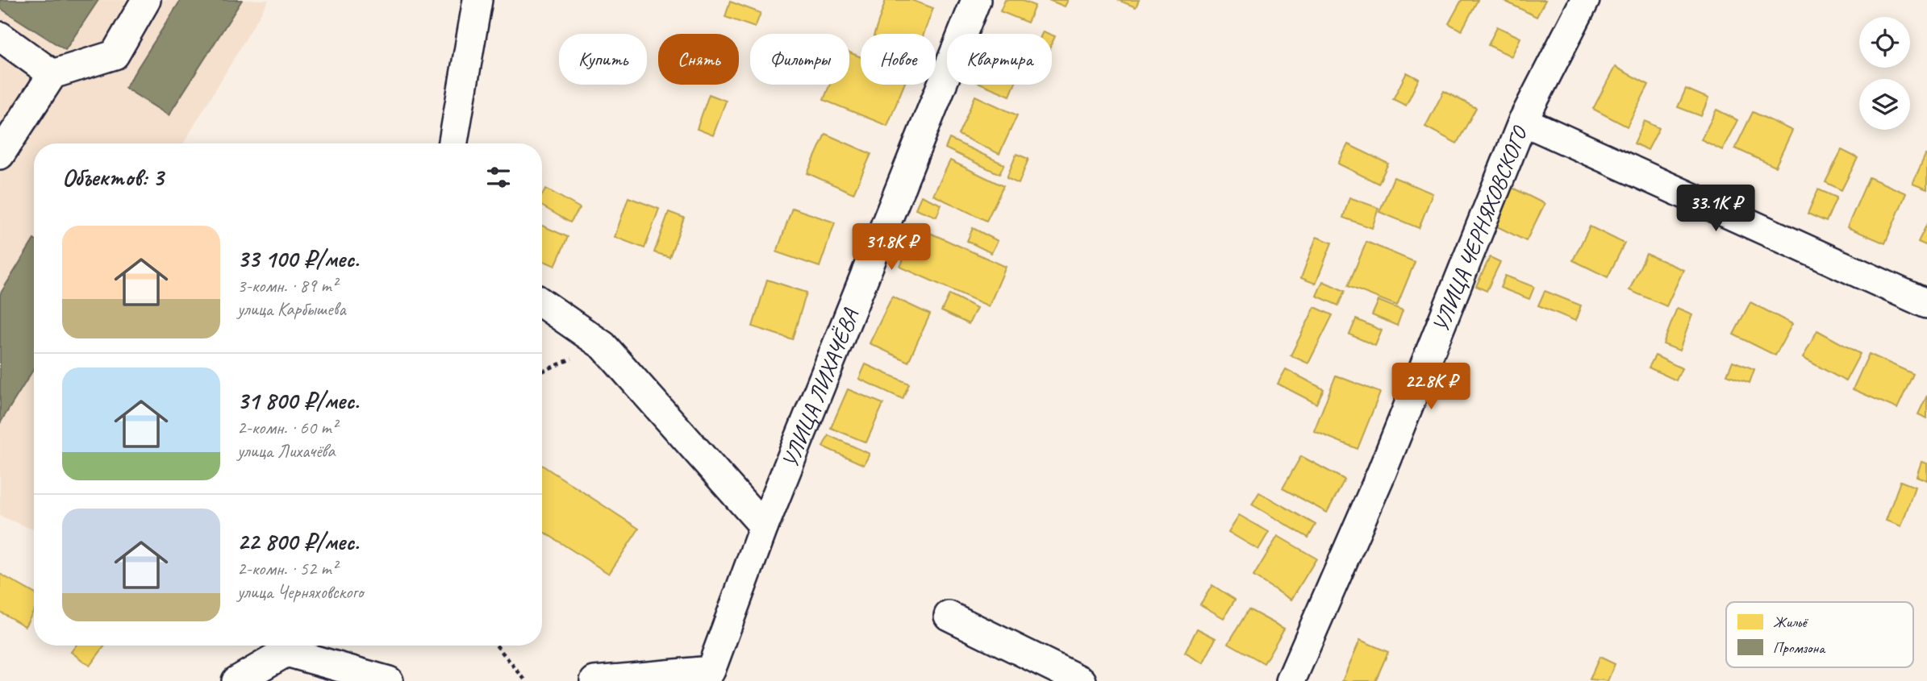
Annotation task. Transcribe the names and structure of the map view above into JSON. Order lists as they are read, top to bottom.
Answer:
{
  "streets": {
    "street": ["УЛИЦА ЧЕРНЯХОВСКОГО", "УЛИЦА ЛИХАЧЁВА"]
  },
  "legend": ["Жильё", "Промзона"],
  "page": {
    "chip": [
      "Купить",
      "Снять",
      "Фильтры",
      "Новое",
      "Квартира"
    ],
    "heading": "Объектов: 3",
    "price": ["33.1K ₽", "31.8K ₽", "22.8K ₽"],
    "list": [
      {
        "name": "33 100 ₽/мес.",
        "note": "3-комн. · 89 m² · улица Карбышева"
      },
      {
        "name": "31 800 ₽/мес.",
        "note": "2-комн. · 60 m² · улица Лихачёва"
      },
      {
        "name": "22 800 ₽/мес.",
        "note": "2-комн. · 52 m² · улица Черняховского"
      }
    ]
  }
}
